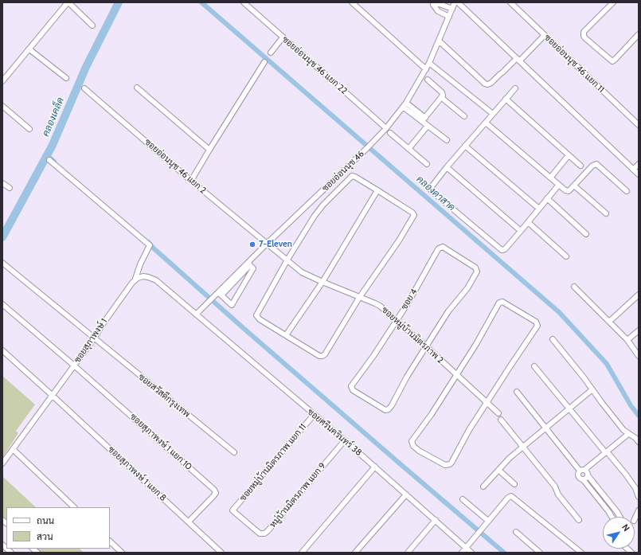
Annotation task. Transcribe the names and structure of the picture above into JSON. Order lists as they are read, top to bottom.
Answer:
{
  "streets": {
    "street": [
      "ซอยอ่อนนุช 46 แยก 11",
      "ซอยอ่อนนุช 46 แยก 22",
      "ซอยอ่อนนุช 46 แยก 2",
      "ซอยอ่อนนุช 46",
      "ซอย 4",
      "ซอยหมู่บ้านมิตรภาพ 2",
      "ซอยสุภาพงษ์ 1",
      "ซอยสวัสดีกรุงเทพ",
      "ซอยศรีนครินทร์ 38",
      "ซอยสุภาพงษ์ 1 แยก 10",
      "ซอยหมู่บ้านมิตรภาพ แยก 11",
      "ซอยสุภาพงษ์ 1 แยก 8",
      "หมู่บ้านมิตรภาพ แยก 9"
    ]
  },
  "crossings": [
    ["ซอยอ่อนนุช 46 แยก 22", "ซอยอ่อนนุช 46"],
    ["ซอยอ่อนนุช 46 แยก 2", "ซอยอ่อนนุช 46"],
    ["ซอยอ่อนนุช 46 แยก 2", "ซอยหมู่บ้านมิตรภาพ 2"],
    ["ซอยอ่อนนุช 46", "ซอยหมู่บ้านมิตรภาพ 2"],
    ["ซอยอ่อนนุช 46", "ซอยศรีนครินทร์ 38"],
    ["ซอย 4", "ซอยหมู่บ้านมิตรภาพ 2"],
    ["ซอยสุภาพงษ์ 1", "ซอยสวัสดีกรุงเทพ"],
    ["ซอยสุภาพงษ์ 1", "ซอยสุภาพงษ์ 1 แยก 10"],
    ["ซอยสุภาพงษ์ 1", "ซอยสุภาพงษ์ 1 แยก 8"],
    ["ซอยศรีนครินทร์ 38", "ซอยหมู่บ้านมิตรภาพ แยก 11"],
    ["ซอยศรีนครินทร์ 38", "หมู่บ้านมิตรภาพ แยก 9"],
    ["ซอยสุภาพงษ์ 1 แยก 10", "ซอยสุภาพงษ์ 1 แยก 8"],
    ["ซอยหมู่บ้านมิตรภาพ แยก 11", "หมู่บ้านมิตรภาพ แยก 9"]
  ],
  "water": ["คลองเคล็ด", "คลองตาสาด"],
  "places": ["7-Eleven"],
  "legend": ["ถนน", "สวน"],
  "north": "top right"
}
